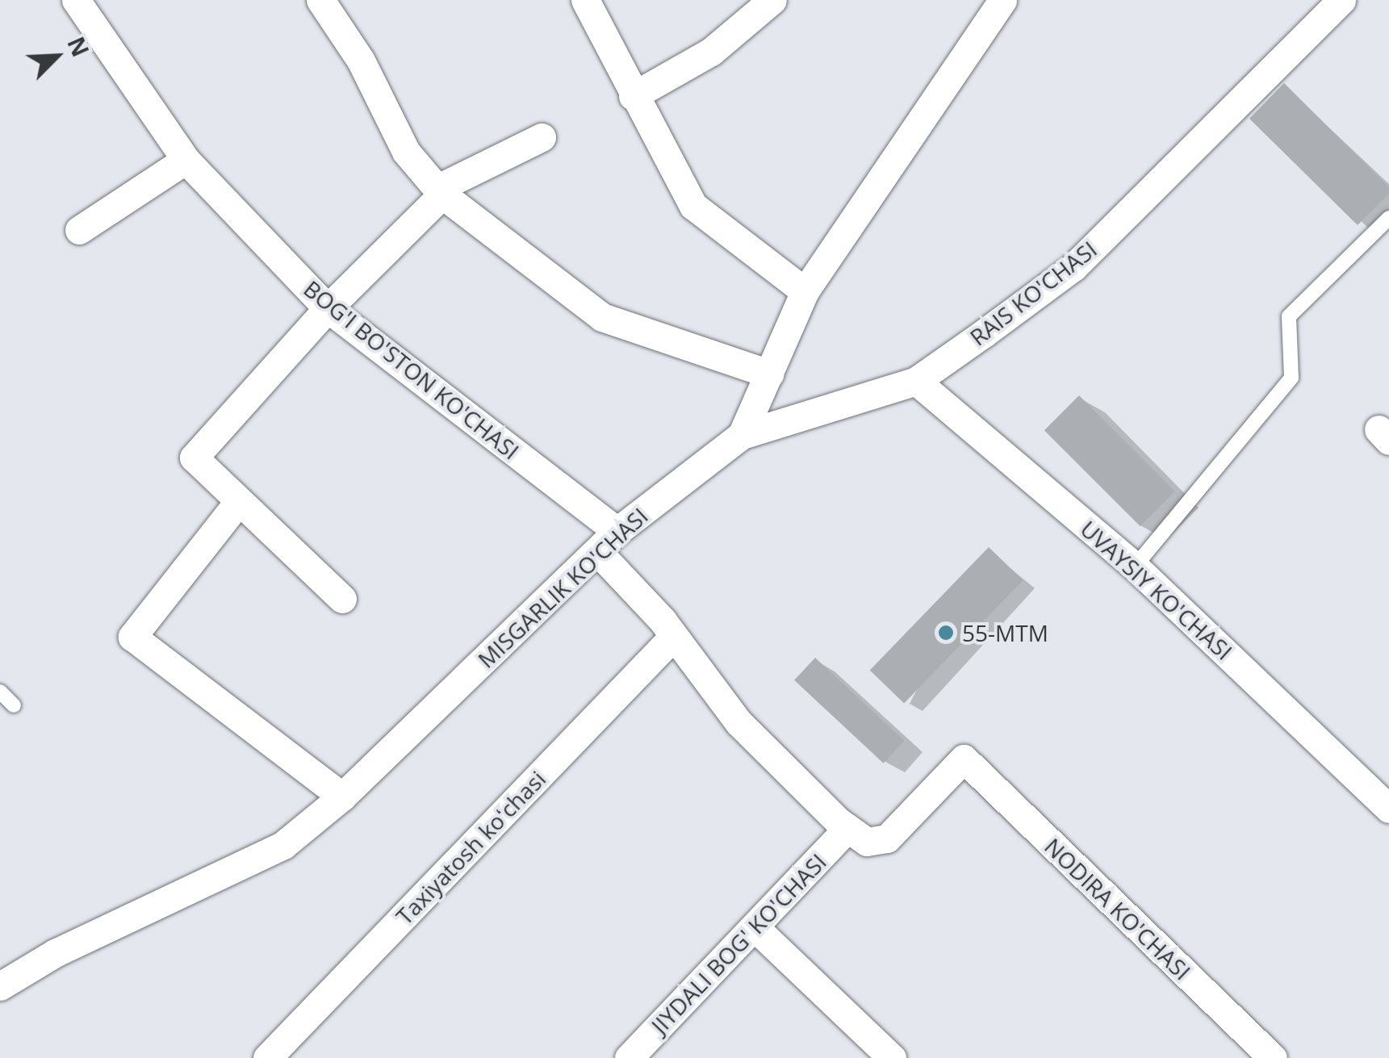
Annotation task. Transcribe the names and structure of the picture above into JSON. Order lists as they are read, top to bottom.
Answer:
{
  "streets": {
    "street": [
      "RAIS KO'CHASI",
      "BOG'I BO'STON KO'CHASI",
      "MISGARLIK KO'CHASI",
      "UVAYSIY KO'CHASI",
      "Taxiyatosh koʻchasi",
      "NODIRA KO'CHASI",
      "JIYDALI BOG' KO'CHASI"
    ]
  },
  "crossings": [
    ["RAIS KO'CHASI", "MISGARLIK KO'CHASI"],
    ["RAIS KO'CHASI", "UVAYSIY KO'CHASI"],
    ["BOG'I BO'STON KO'CHASI", "MISGARLIK KO'CHASI"],
    ["BOG'I BO'STON KO'CHASI", "Taxiyatosh koʻchasi"],
    ["BOG'I BO'STON KO'CHASI", "NODIRA KO'CHASI"],
    ["BOG'I BO'STON KO'CHASI", "JIYDALI BOG' KO'CHASI"],
    ["NODIRA KO'CHASI", "JIYDALI BOG' KO'CHASI"]
  ],
  "places": ["55-МТМ"],
  "north": "top right"
}
